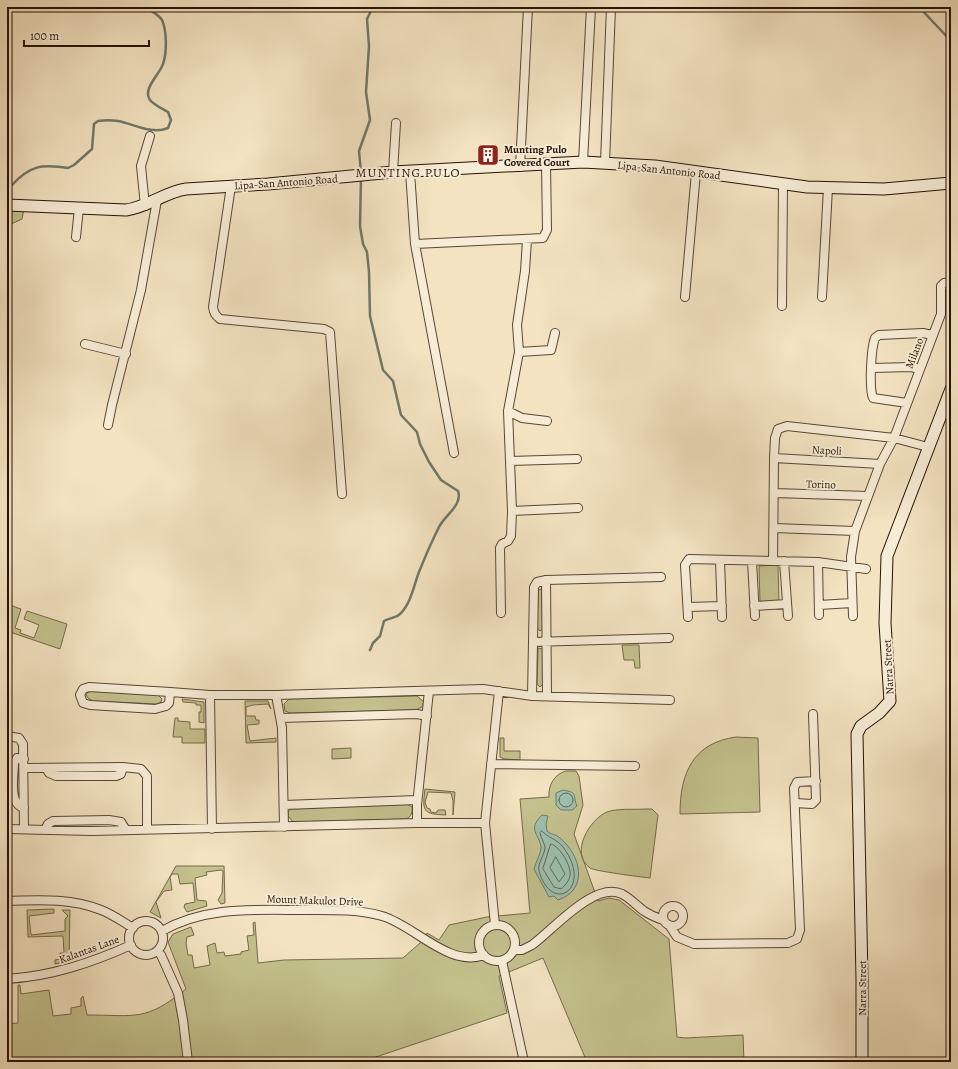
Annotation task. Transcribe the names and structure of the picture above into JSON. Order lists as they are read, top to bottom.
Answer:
{
  "streets": {
    "main road": ["Lipa-San Antonio Road", "Narra Street"],
    "street": [
      "Milano",
      "Napoli",
      "Torino",
      "Mount Makulot Drive",
      "Kalantas Lane"
    ]
  },
  "crossings": [
    ["Milano", "Napoli"],
    ["Milano", "Torino"],
    ["Mount Makulot Drive", "Kalantas Lane"]
  ],
  "districts": ["MUNTING PULO"],
  "places": {
    "building": ["Munting Pulo Covered Court"]
  },
  "scale_bar": "100 m"
}
